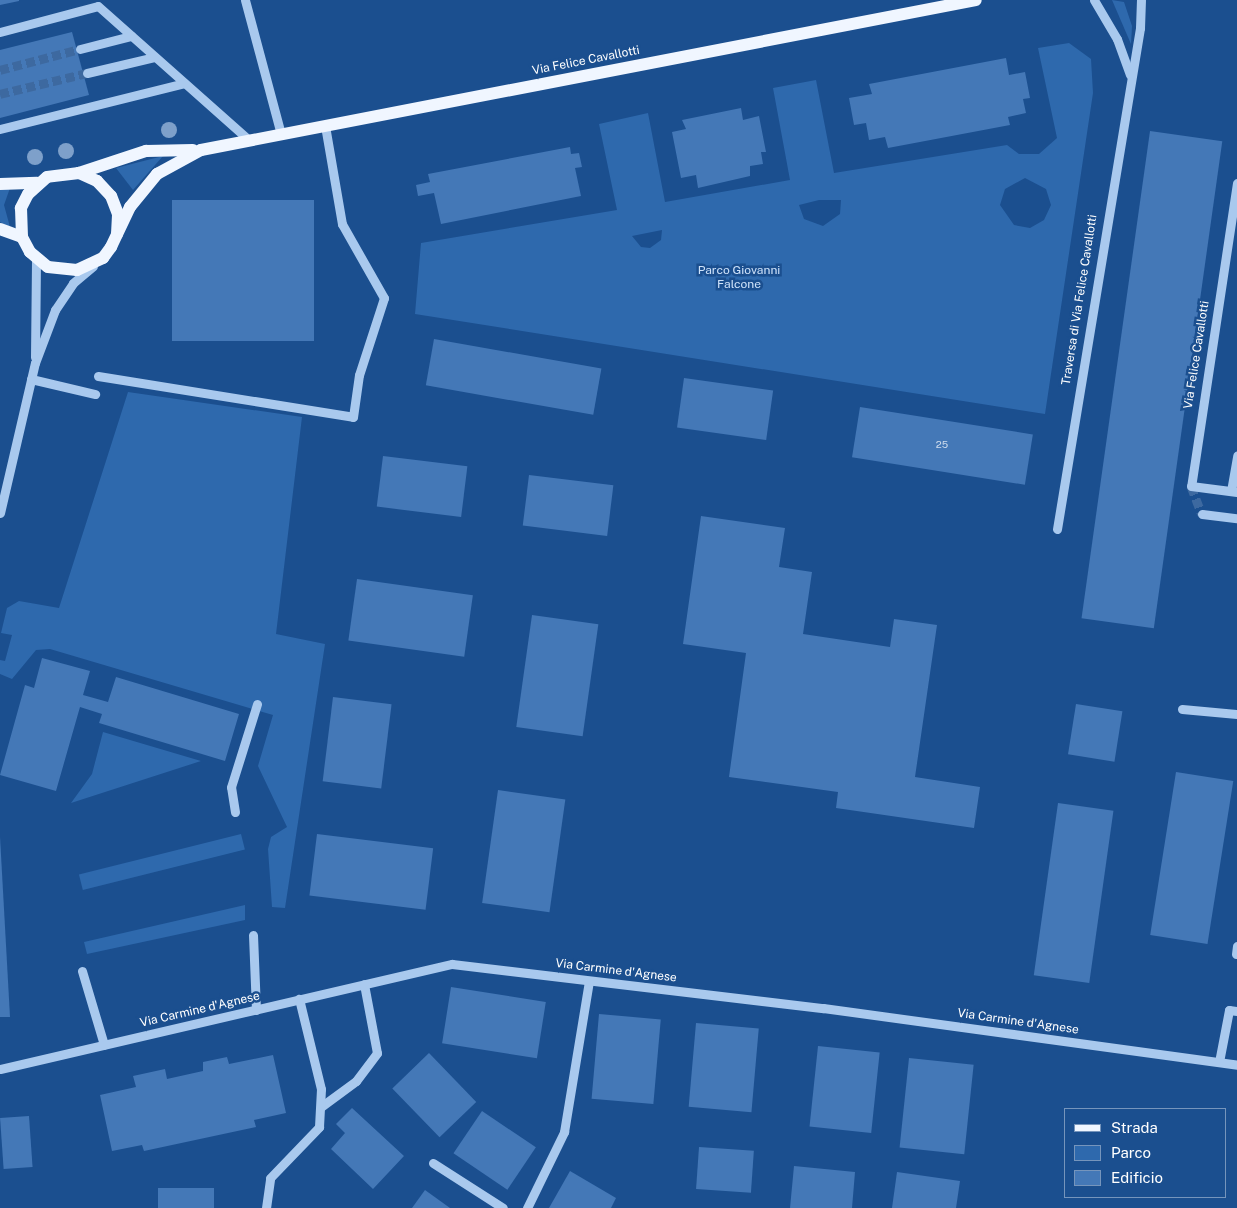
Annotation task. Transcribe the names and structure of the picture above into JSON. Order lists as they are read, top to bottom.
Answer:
{
  "streets": {
    "main road": ["Via Felice Cavallotti"],
    "street": ["Traversa di Via Felice Cavallotti", "Via Carmine d'Agnese"]
  },
  "parks": ["Parco Giovanni Falcone"],
  "house_numbers": ["25"],
  "legend": ["Strada", "Parco", "Edificio"]
}
